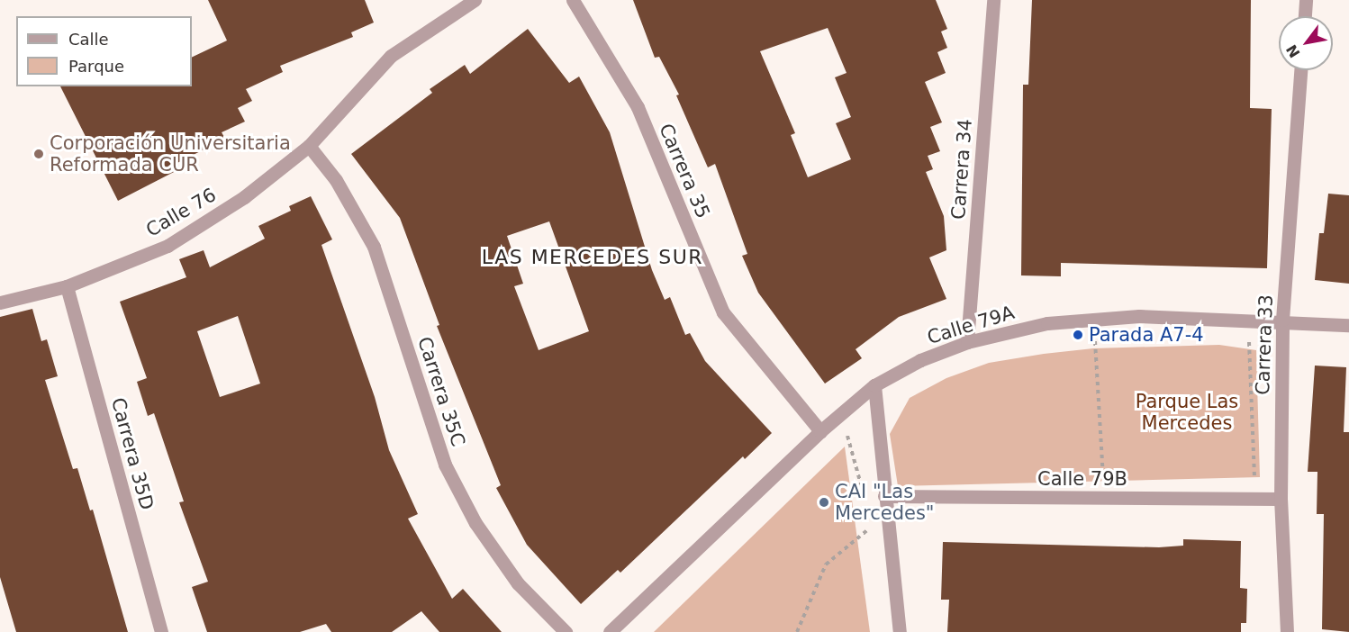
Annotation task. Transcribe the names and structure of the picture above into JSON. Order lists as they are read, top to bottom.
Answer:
{
  "streets": {
    "street": [
      "Carrera 34",
      "Carrera 35",
      "Calle 76",
      "Calle 79A",
      "Carrera 33",
      "Carrera 35C",
      "Carrera 35D",
      "Calle 79B"
    ]
  },
  "crossings": [
    ["Carrera 34", "Calle 79A"],
    ["Carrera 35", "Calle 79A"],
    ["Calle 76", "Carrera 35C"],
    ["Calle 76", "Carrera 35D"],
    ["Calle 79A", "Carrera 33"],
    ["Carrera 33", "Calle 79B"]
  ],
  "districts": ["LAS MERCEDES SUR"],
  "parks": ["Parque Las Mercedes"],
  "places": ["Corporación Universitaria Reformada CUR", "Parada A7-4", "CAI \"Las Mercedes\""],
  "legend": ["Calle", "Parque"],
  "north": "bottom left"
}
